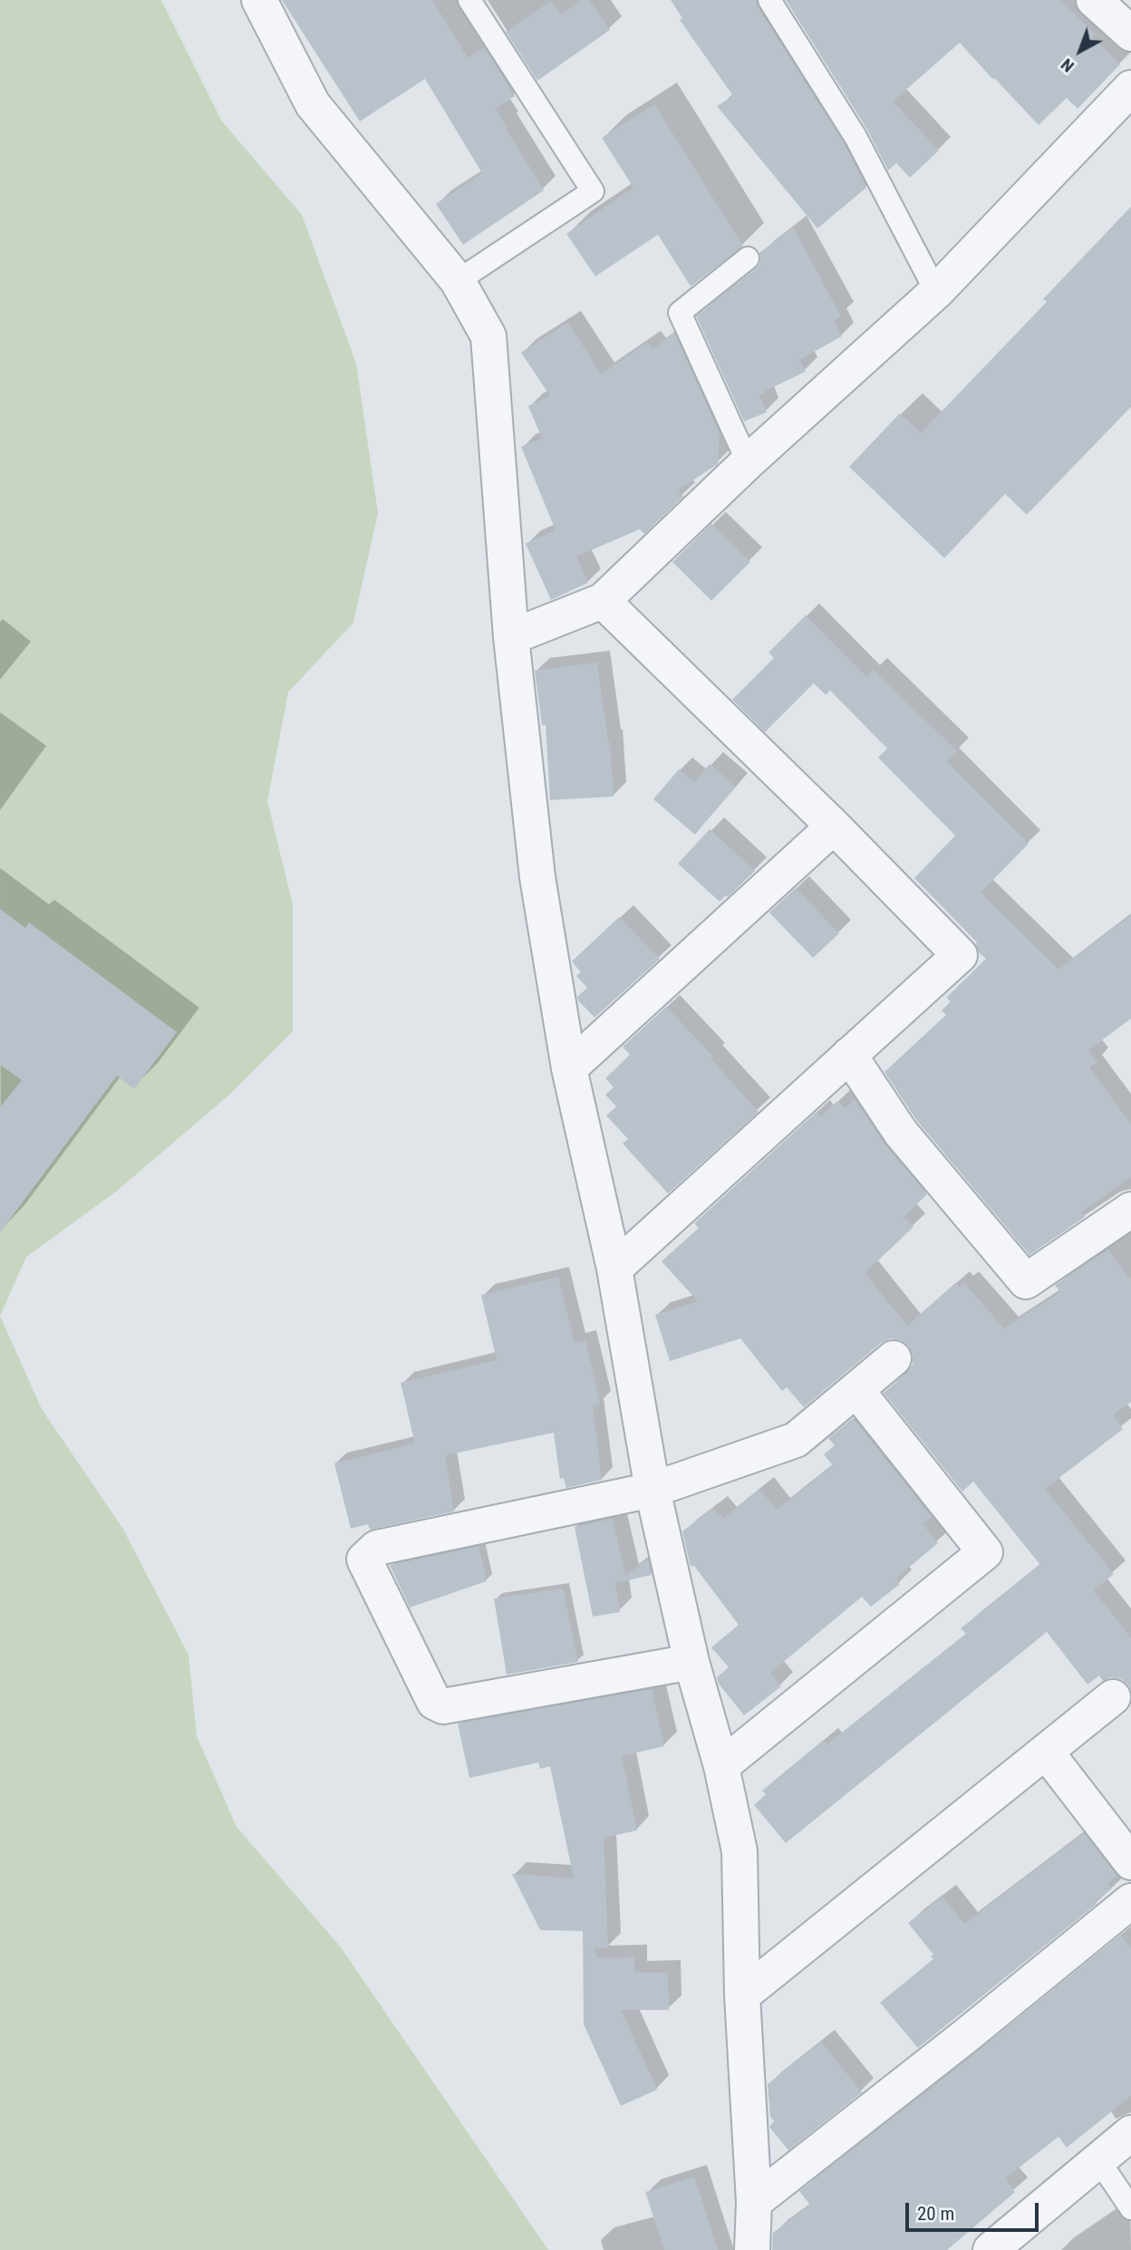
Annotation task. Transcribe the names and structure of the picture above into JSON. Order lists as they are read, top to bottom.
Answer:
{
  "scale_bar": "20 m",
  "north": "bottom left"
}
